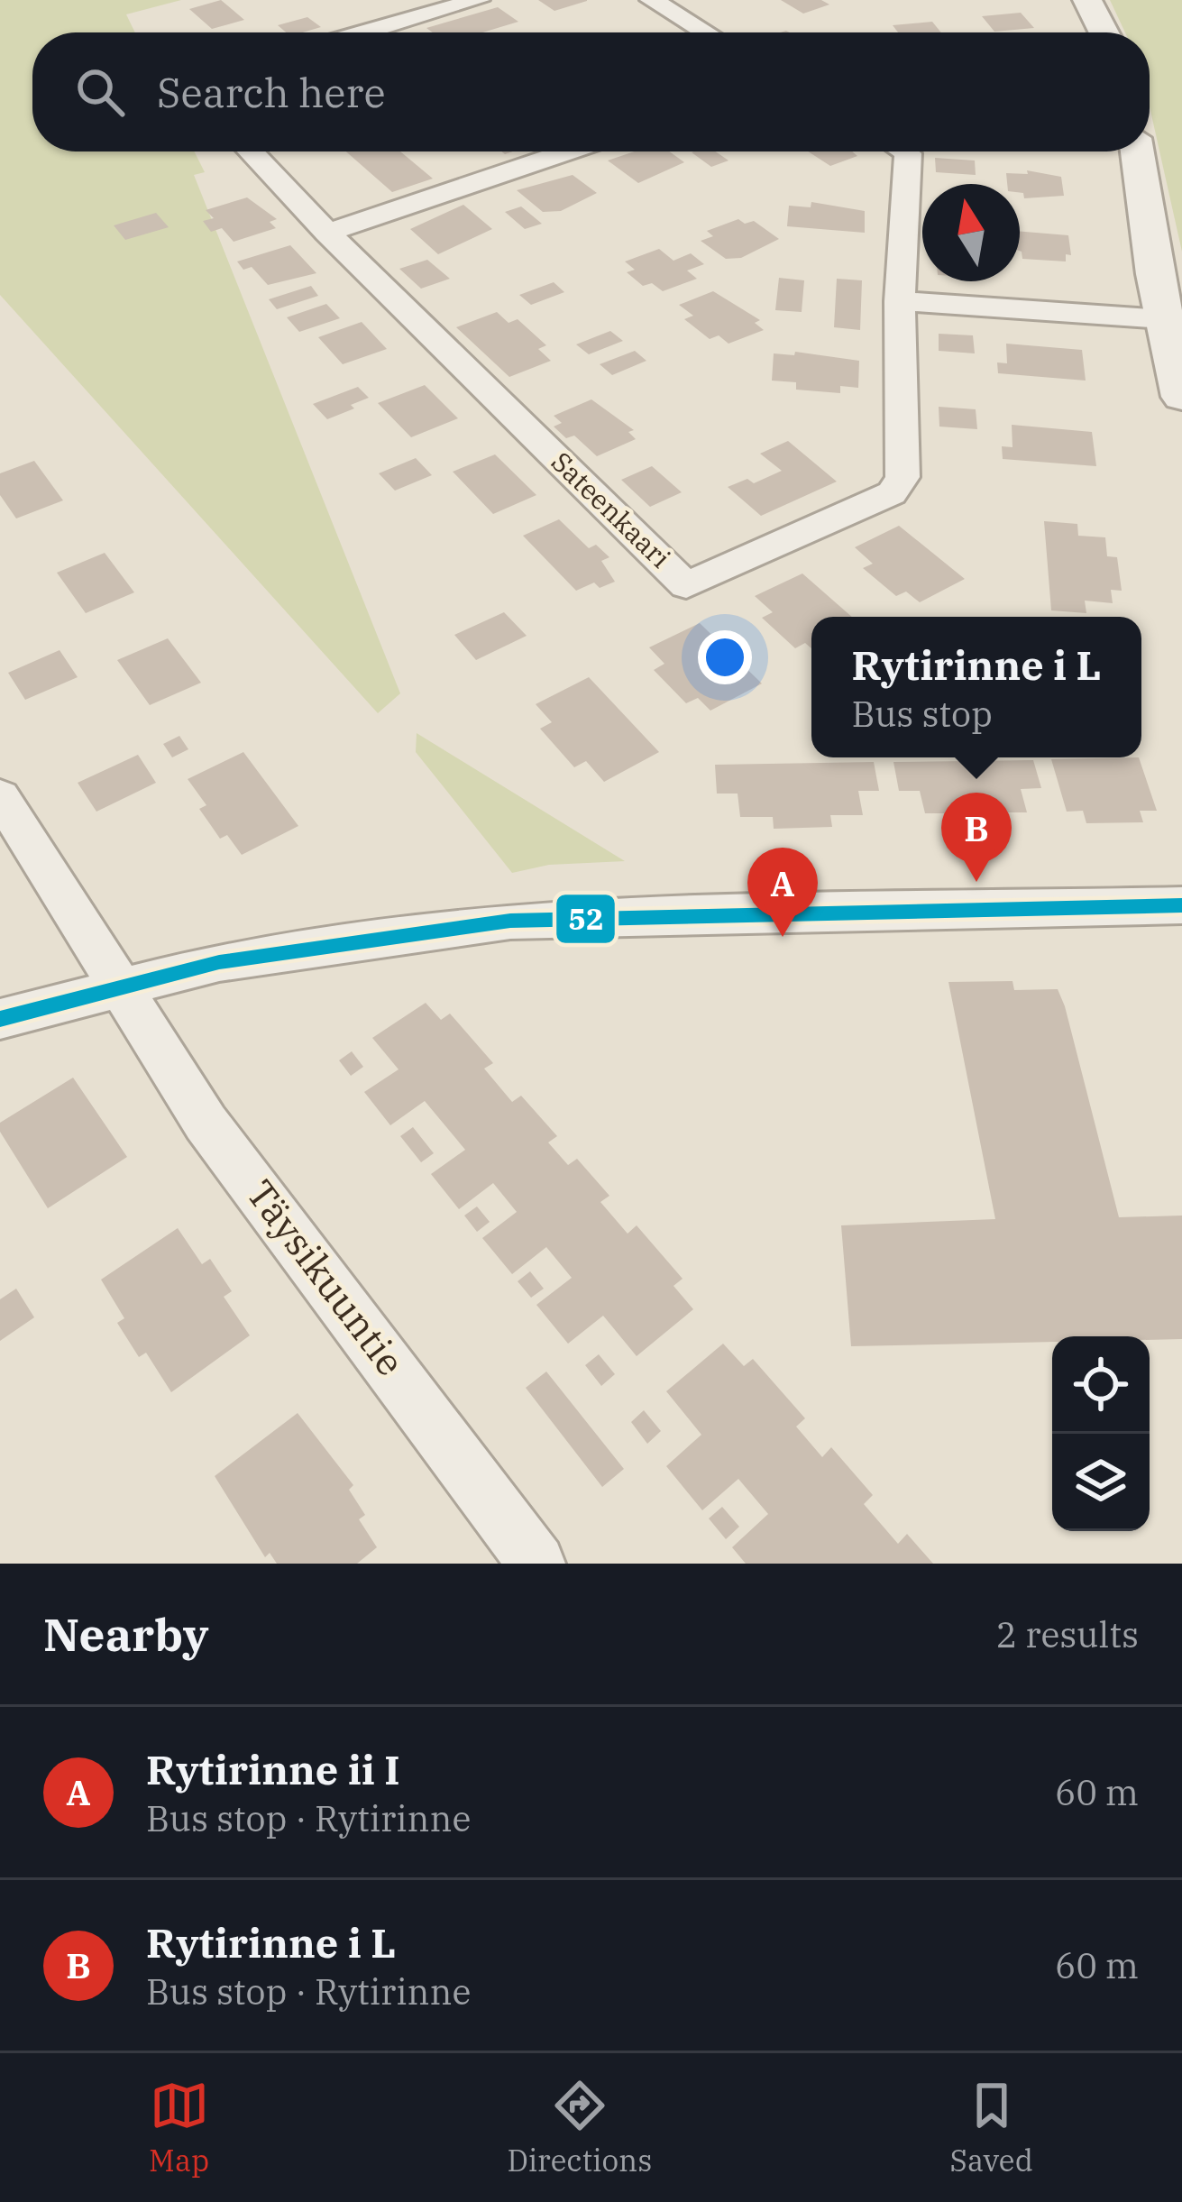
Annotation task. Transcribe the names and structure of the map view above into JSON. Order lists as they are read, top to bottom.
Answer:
{
  "streets": {
    "street": ["Sateenkaari", "Täysikuuntie"]
  },
  "lines": ["transit line 52"],
  "north": "top",
  "page": {
    "search": "Search here",
    "popup": ["Rytirinne i L", "Bus stop"],
    "pins": ["B", "A"],
    "heading": ["Nearby", "2 results"],
    "list": [
      {
        "mark": "A",
        "name": "Rytirinne ii I",
        "note": "Bus stop · Rytirinne",
        "value": "60 m"
      },
      {
        "mark": "B",
        "name": "Rytirinne i L",
        "note": "Bus stop · Rytirinne",
        "value": "60 m"
      }
    ],
    "nav": ["Map", "Directions", "Saved"]
  }
}
